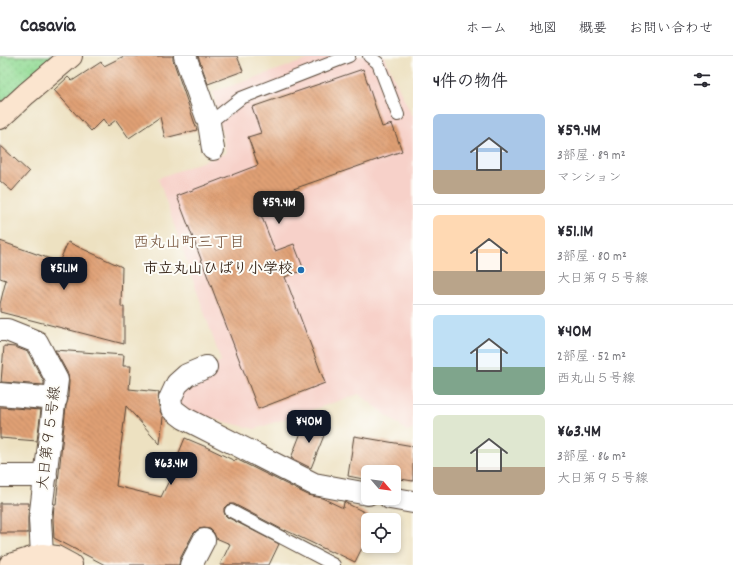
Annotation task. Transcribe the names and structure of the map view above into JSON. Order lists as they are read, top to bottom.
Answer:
{
  "streets": {
    "street": ["大日第９５号線"]
  },
  "districts": ["西丸山町三丁目"],
  "places": ["市立丸山ひばり小学校"],
  "north": "bottom right",
  "page": {
    "header": "Casavia",
    "nav": [
      "ホーム",
      "地図",
      "概要",
      "お問い合わせ"
    ],
    "heading": "4件の物件",
    "list": [
      {
        "name": "¥59.4M",
        "note": "3部屋 · 89 m² · マンション"
      },
      {
        "name": "¥51.1M",
        "note": "3部屋 · 80 m² · 大日第９５号線"
      },
      {
        "name": "¥40M",
        "note": "2部屋 · 52 m² · 西丸山５号線"
      },
      {
        "name": "¥63.4M",
        "note": "3部屋 · 86 m² · 大日第９５号線"
      }
    ],
    "price": [
      "¥59.4M",
      "¥51.1M",
      "¥40M",
      "¥63.4M"
    ]
  }
}
